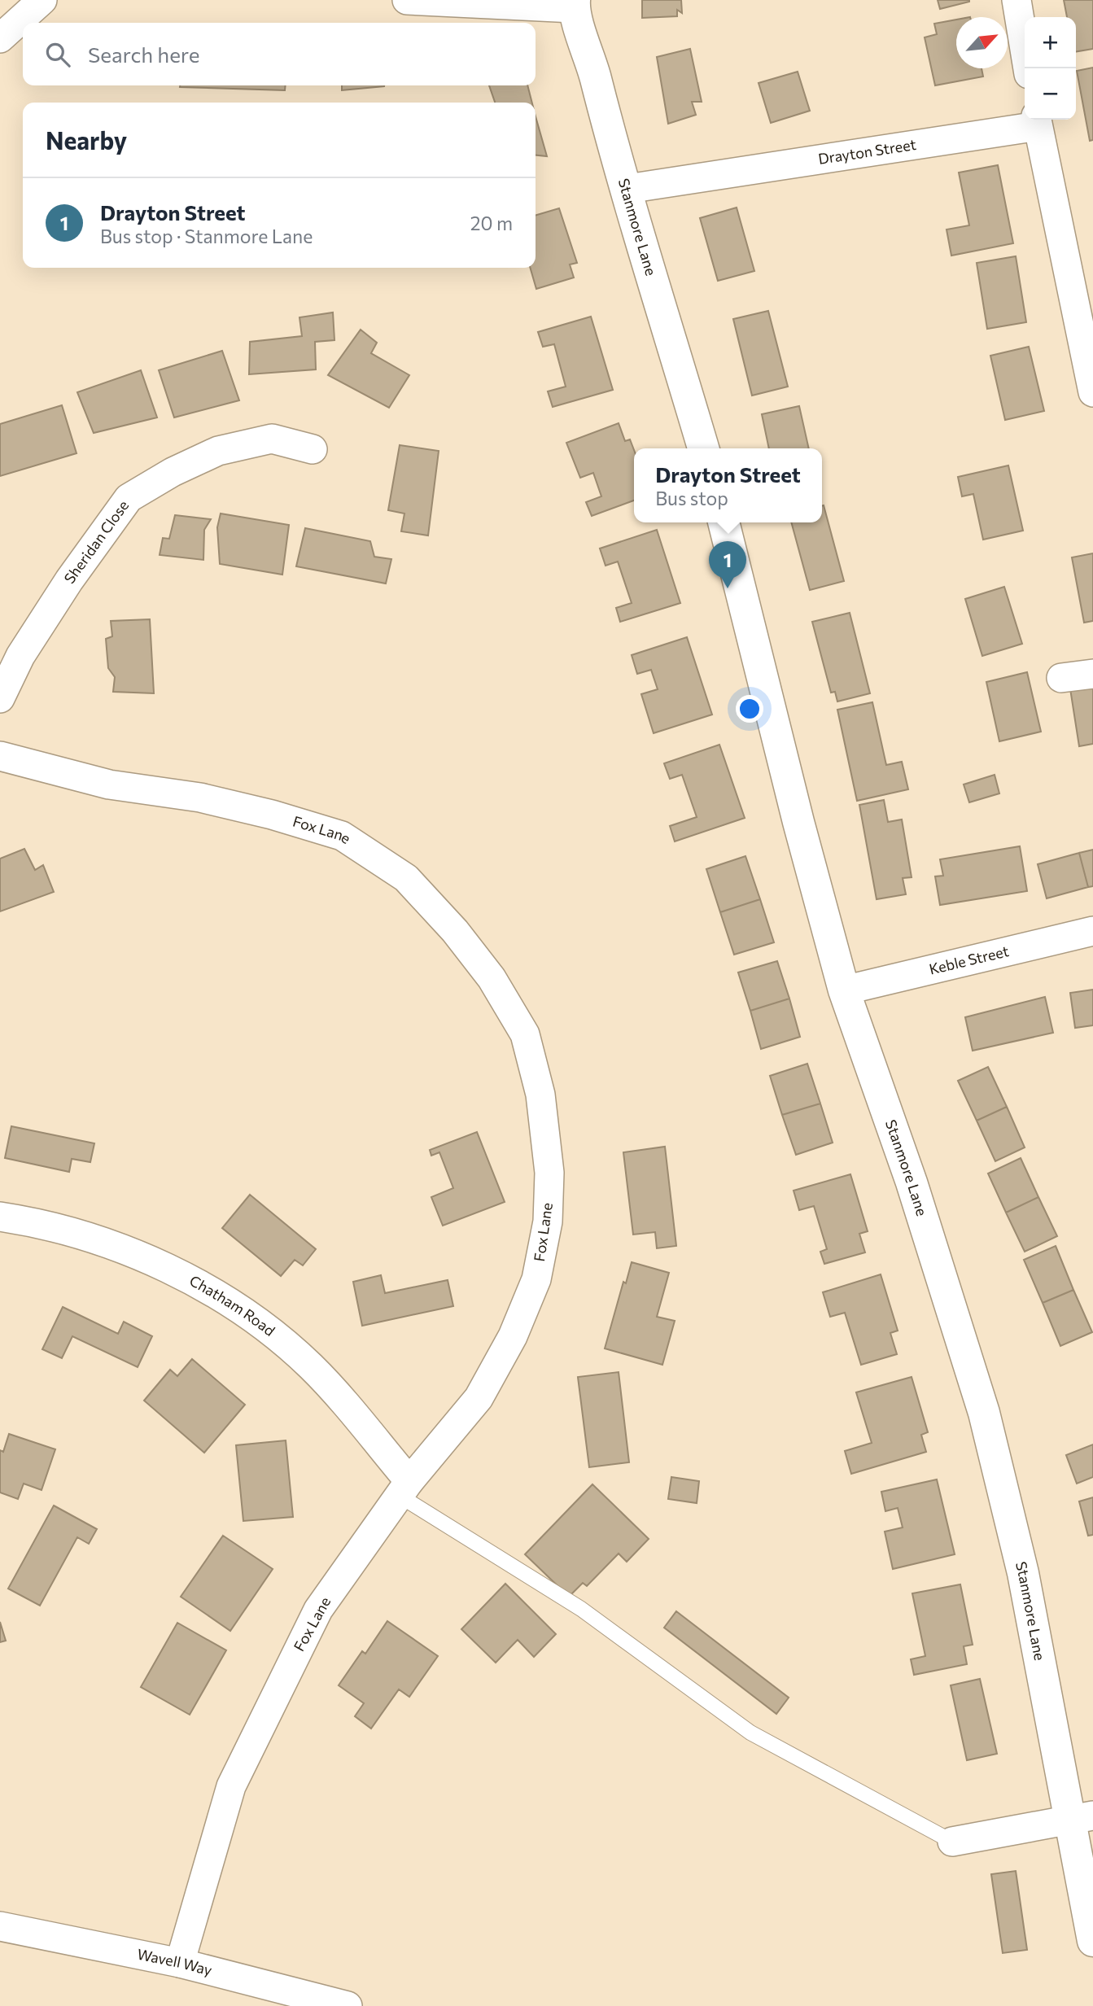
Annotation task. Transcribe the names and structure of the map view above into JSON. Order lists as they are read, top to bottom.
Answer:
{
  "streets": {
    "street": [
      "Drayton Street",
      "Stanmore Lane",
      "Sheridan Close",
      "Fox Lane",
      "Keble Street",
      "Chatham Road",
      "Wavell Way"
    ]
  },
  "crossings": [
    ["Drayton Street", "Stanmore Lane"],
    ["Stanmore Lane", "Keble Street"],
    ["Fox Lane", "Chatham Road"],
    ["Fox Lane", "Wavell Way"]
  ],
  "north": "top right",
  "page": {
    "map_buttons": ["+", "−"],
    "search": "Search here",
    "heading": "Nearby",
    "list": [
      {
        "mark": "1",
        "name": "Drayton Street",
        "note": "Bus stop · Stanmore Lane",
        "value": "20 m"
      }
    ],
    "popup": ["Drayton Street", "Bus stop"],
    "pins": "1"
  }
}
